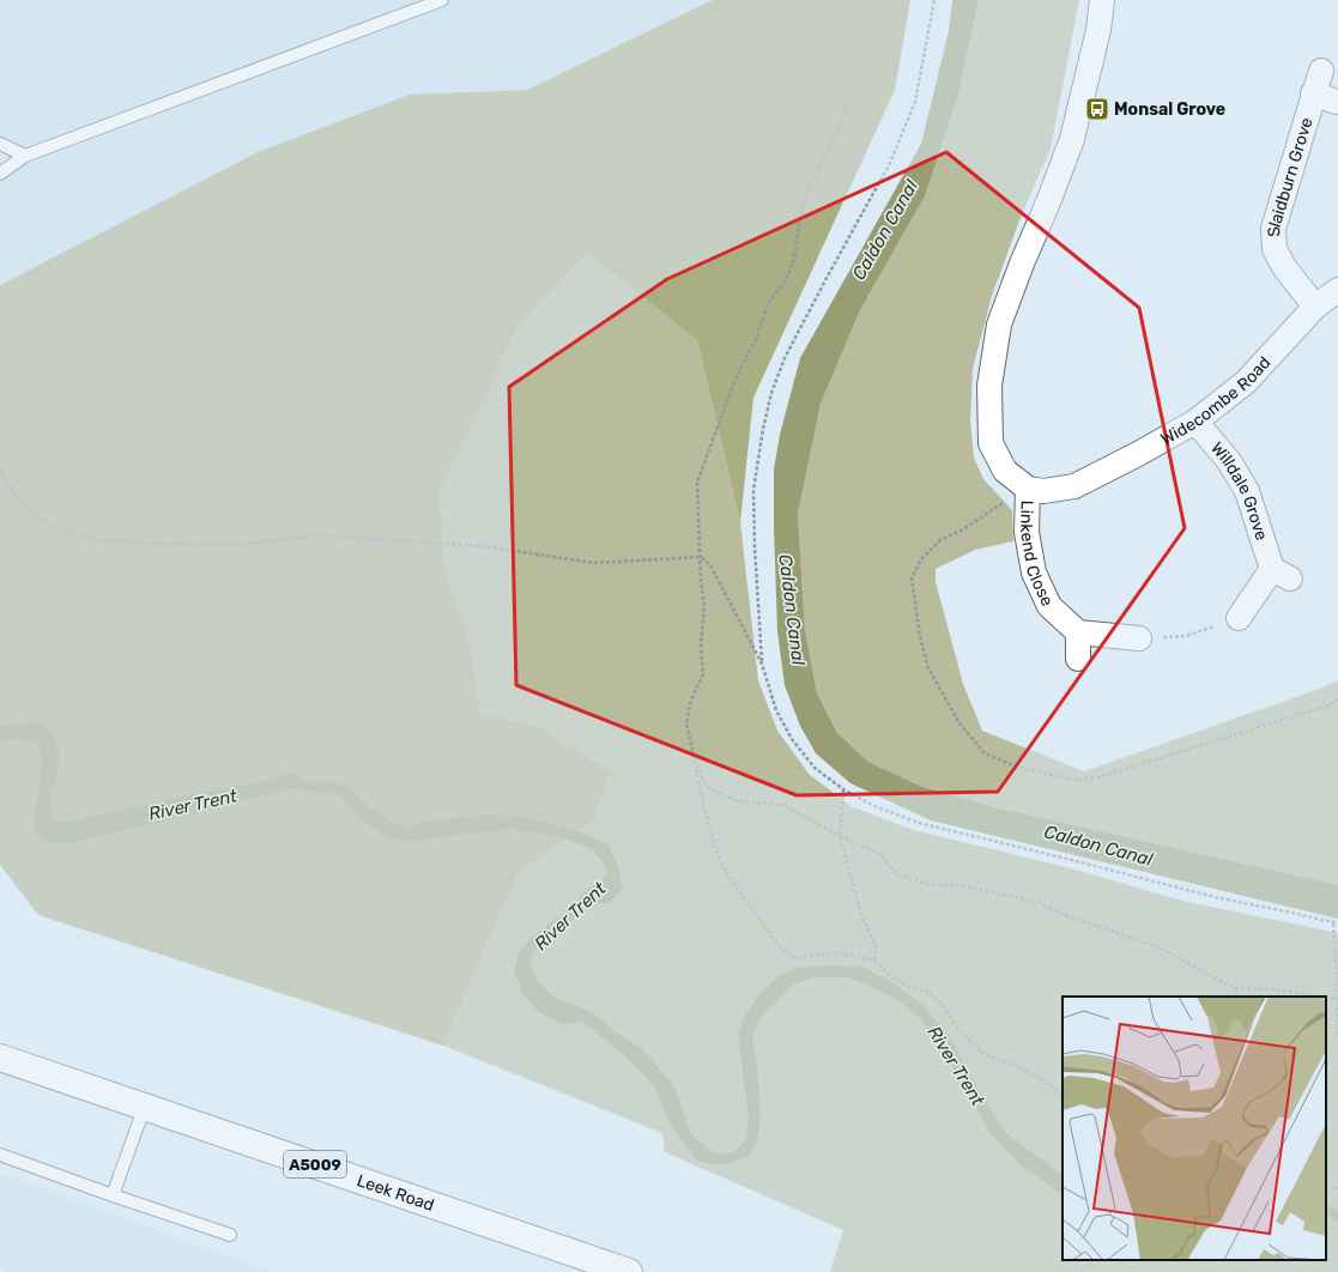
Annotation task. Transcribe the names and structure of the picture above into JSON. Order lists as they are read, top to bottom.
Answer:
{
  "streets": {
    "main road": ["A5009", "Leek Road"],
    "street": [
      "Slaidburn Grove",
      "Widecombe Road",
      "Willdale Grove",
      "Linkend Close"
    ]
  },
  "crossings": [
    ["Slaidburn Grove", "Widecombe Road"],
    ["Widecombe Road", "Willdale Grove"],
    ["Widecombe Road", "Linkend Close"]
  ],
  "water": ["Caldon Canal", "River Trent"],
  "places": {
    "bus stop": ["Monsal Grove"]
  }
}
